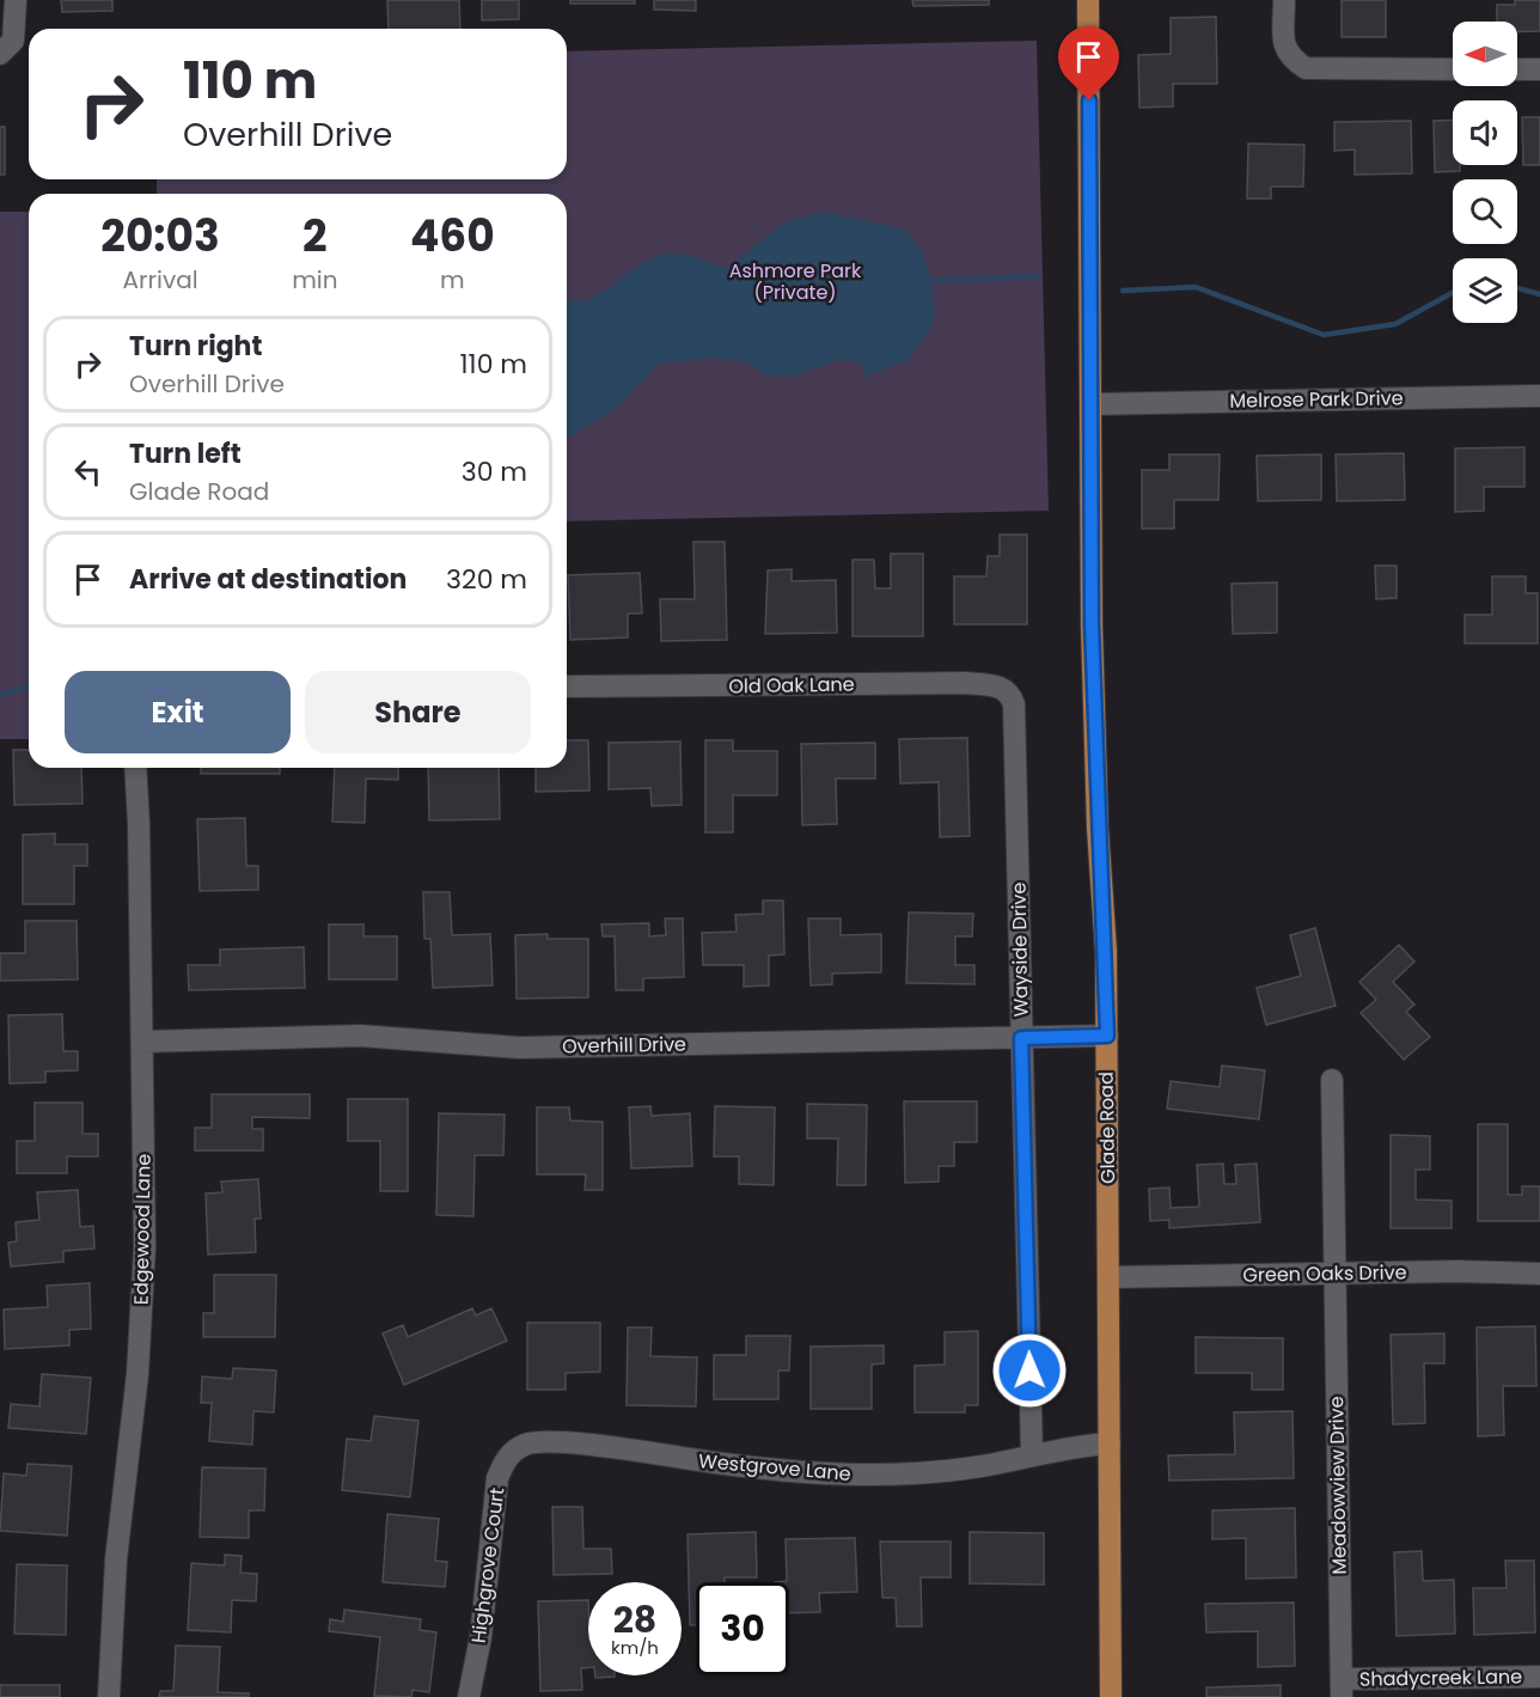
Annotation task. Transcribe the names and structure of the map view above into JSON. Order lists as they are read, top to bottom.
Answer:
{
  "streets": {
    "main road": ["Glade Road"],
    "street": [
      "Melrose Park Drive",
      "Old Oak Lane",
      "Wayside Drive",
      "Overhill Drive",
      "Edgewood Lane",
      "Green Oaks Drive",
      "Westgrove Lane",
      "Meadowview Drive",
      "Highgrove Court",
      "Shadycreek Lane"
    ]
  },
  "crossings": [
    ["Melrose Park Drive", "Glade Road"],
    ["Old Oak Lane", "Wayside Drive"],
    ["Wayside Drive", "Overhill Drive"],
    ["Wayside Drive", "Westgrove Lane"],
    ["Overhill Drive", "Glade Road"],
    ["Overhill Drive", "Edgewood Lane"],
    ["Glade Road", "Green Oaks Drive"],
    ["Glade Road", "Westgrove Lane"],
    ["Green Oaks Drive", "Meadowview Drive"],
    ["Westgrove Lane", "Highgrove Court"],
    ["Meadowview Drive", "Shadycreek Lane"]
  ],
  "parks": ["Ashmore Park (Private)"],
  "north": "left",
  "page": {
    "turn": ["110 m", "Overhill Drive"],
    "eta": [
      "20:03",
      "Arrival",
      "2",
      "min",
      "460",
      "m"
    ],
    "list": [
      {
        "name": "Turn right",
        "note": "Overhill Drive",
        "value": "110 m"
      },
      {
        "name": "Turn left",
        "note": "Glade Road",
        "value": "30 m"
      },
      {
        "name": "Arrive at destination",
        "value": "320 m"
      }
    ],
    "buttons": ["Exit", "Share"],
    "speed": "28 km/h",
    "limit": "30"
  }
}
